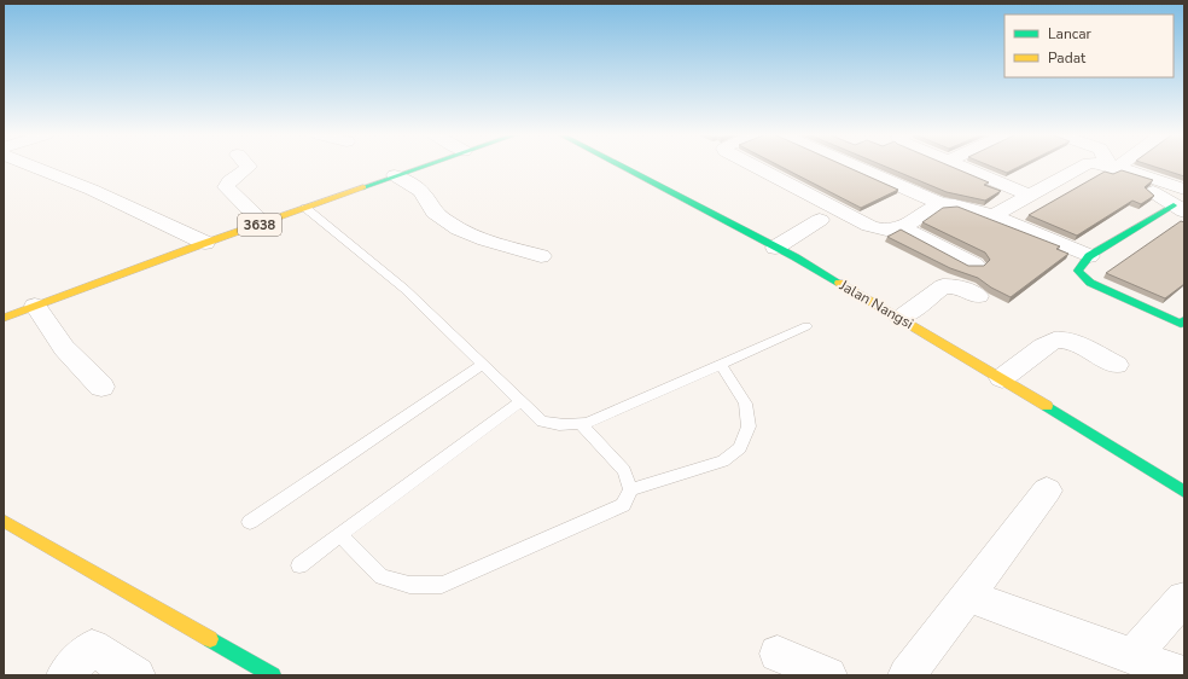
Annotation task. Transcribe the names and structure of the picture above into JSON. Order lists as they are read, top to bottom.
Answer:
{
  "streets": {
    "street": ["3638", "Jalan Nangsi"]
  },
  "legend": ["Lancar", "Padat"]
}
